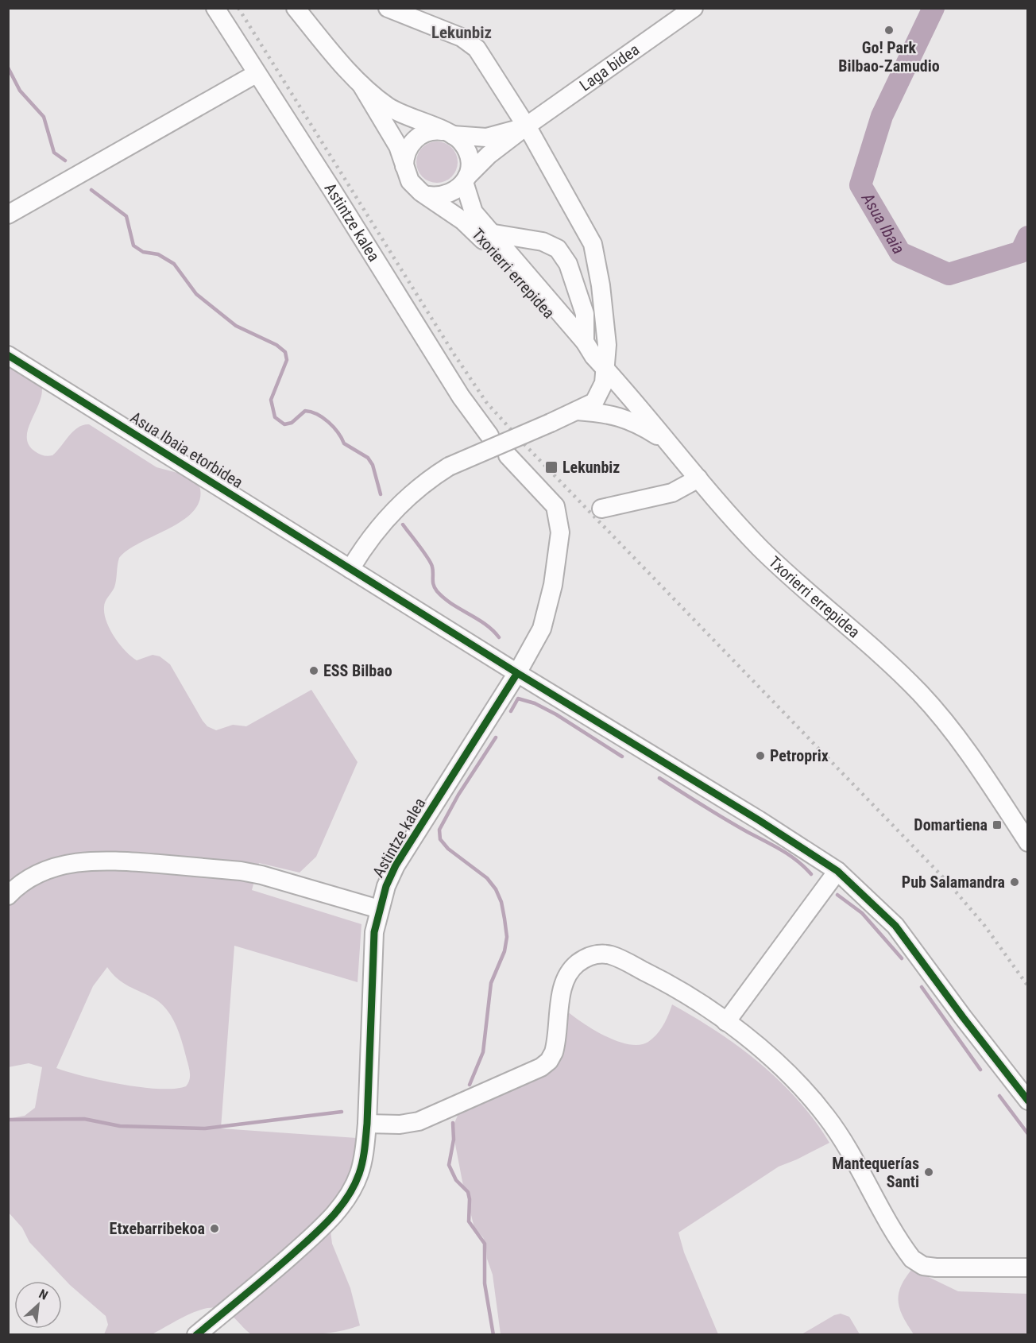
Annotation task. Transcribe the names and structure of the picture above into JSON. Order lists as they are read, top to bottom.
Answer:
{
  "streets": {
    "street": [
      "Laga bidea",
      "Astintze kalea",
      "Txorierri errepidea",
      "Asua Ibaia etorbidea"
    ]
  },
  "crossings": [
    ["Laga bidea", "Txorierri errepidea"],
    ["Astintze kalea", "Asua Ibaia etorbidea"]
  ],
  "districts": ["Lekunbiz"],
  "water": ["Asua Ibaia"],
  "places": {
    "other": [
      "Go! Park Bilbao-Zamudio",
      "ESS Bilbao",
      "Petroprix",
      "Pub Salamandra",
      "Mantequerías Santi",
      "Etxebarribekoa"
    ],
    "transit": ["Lekunbiz", "Domartiena"]
  },
  "north": "top right"
}
